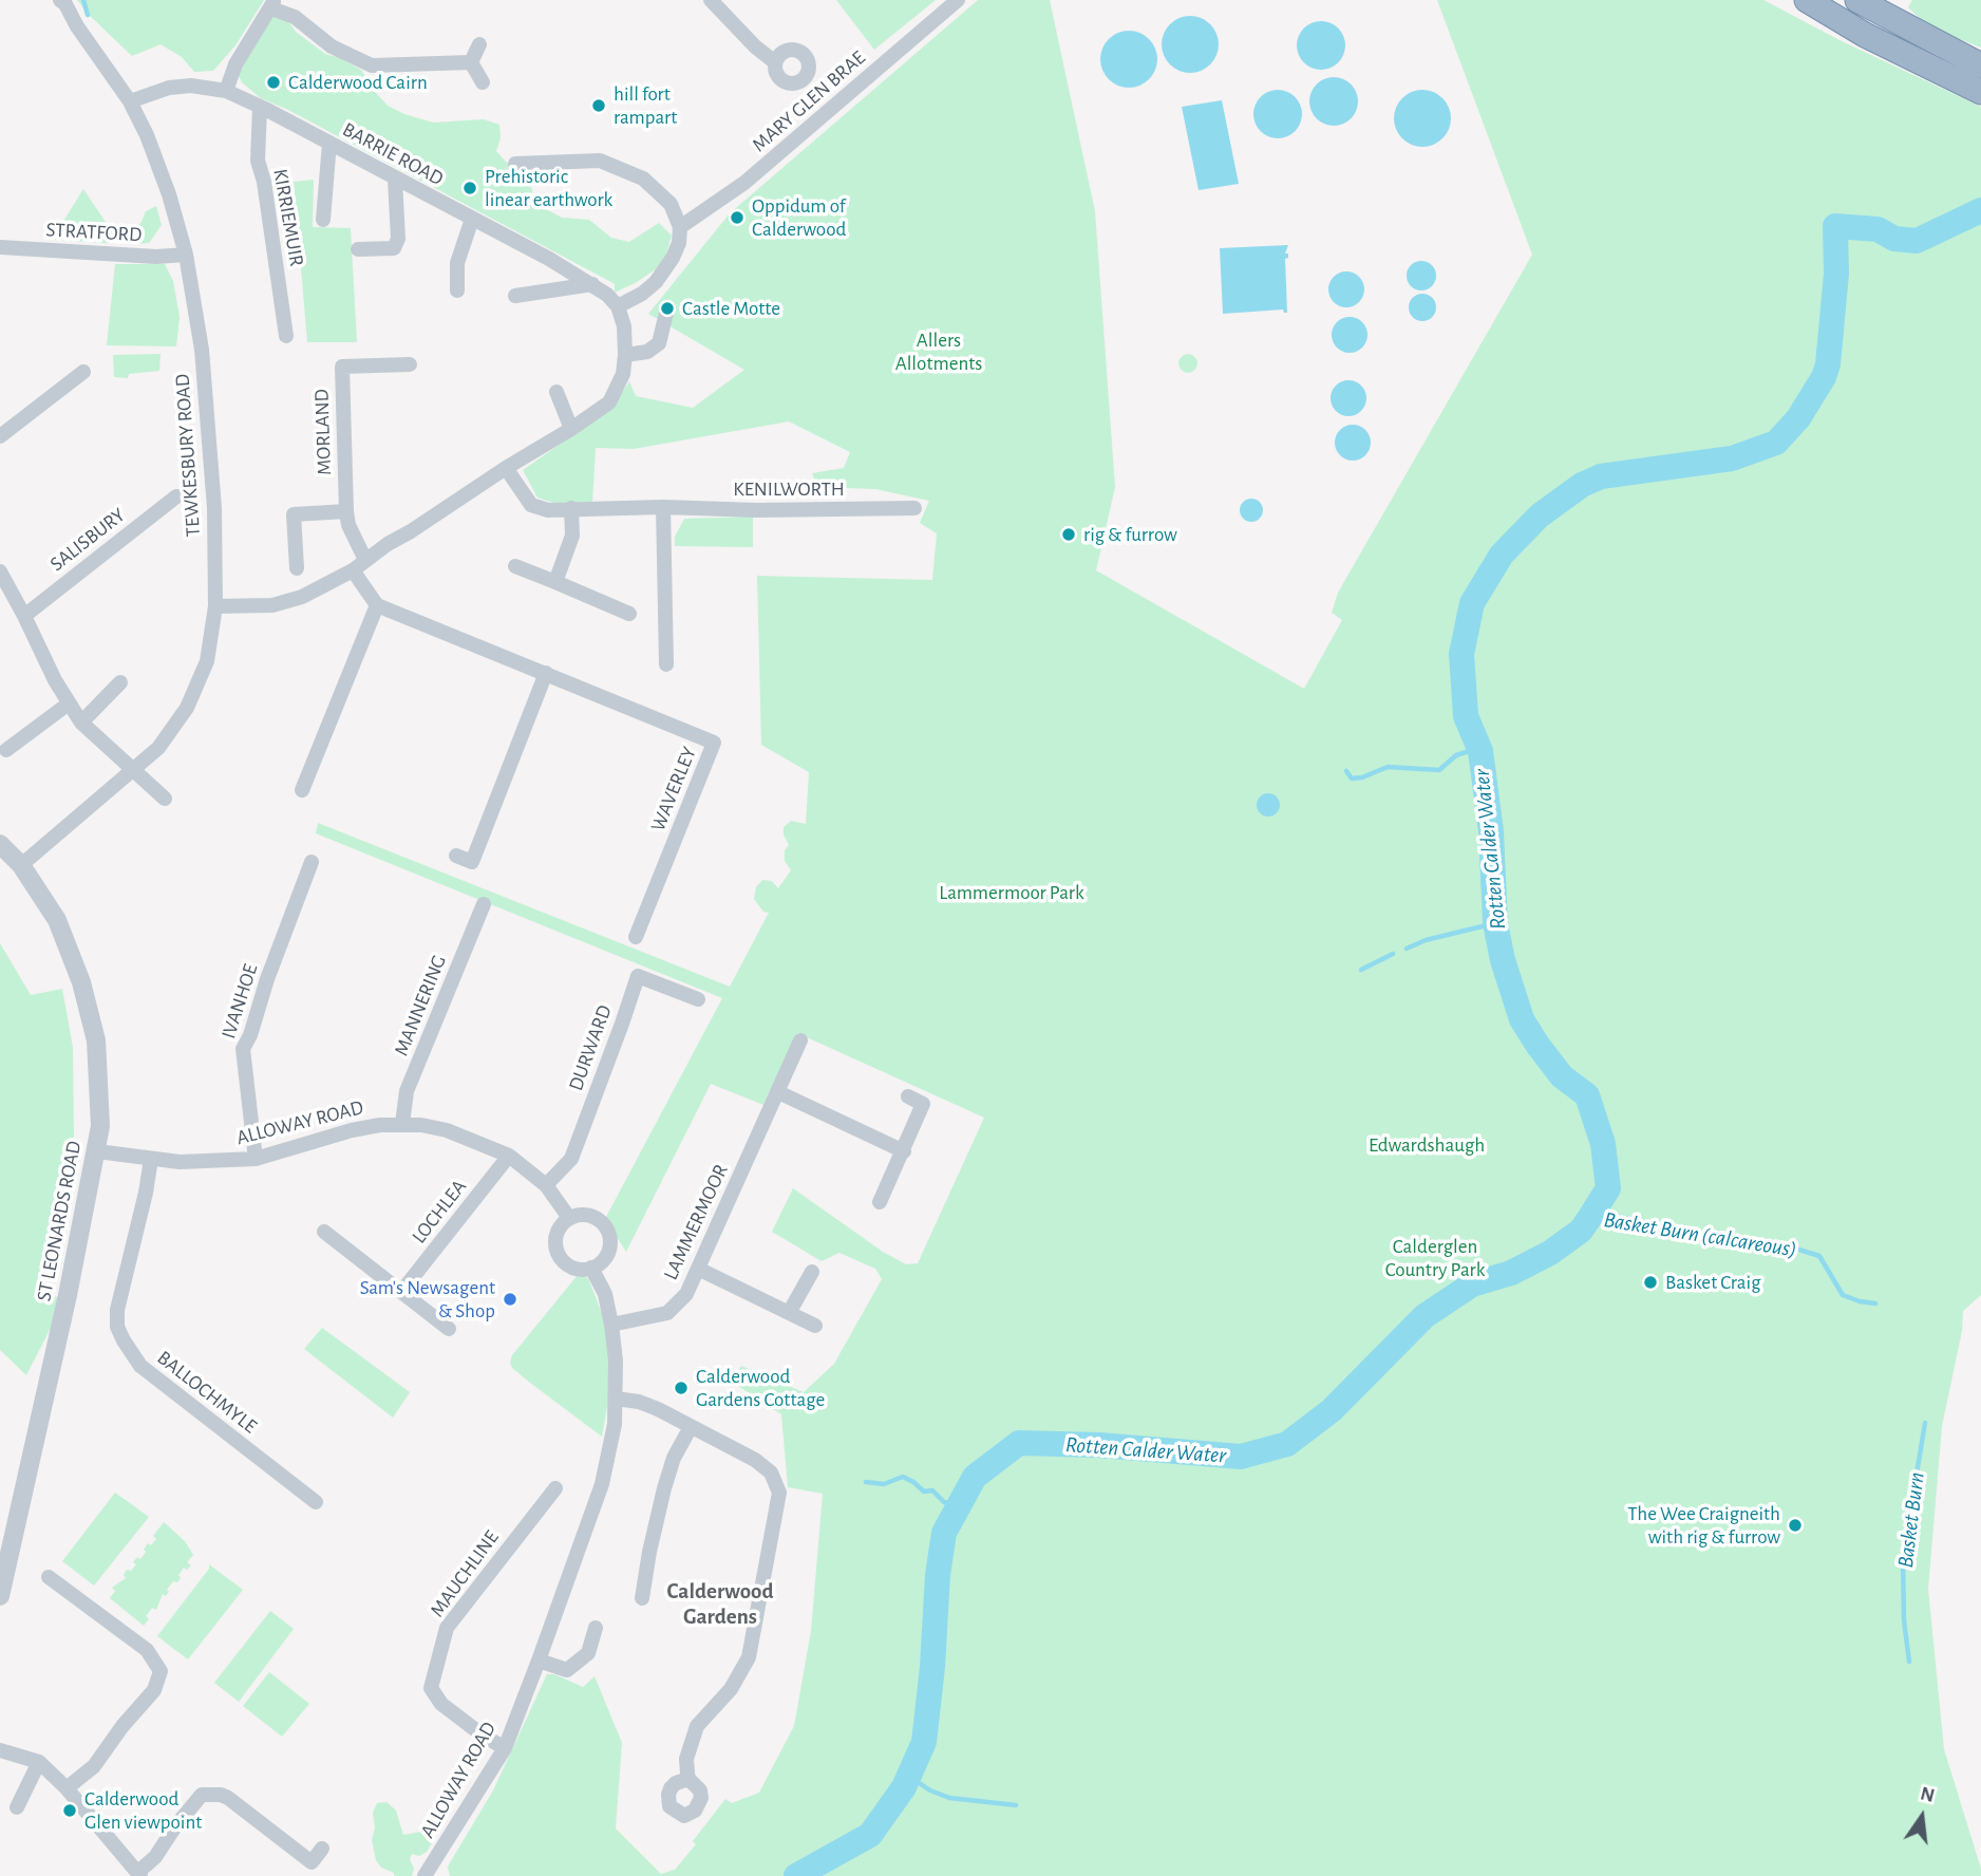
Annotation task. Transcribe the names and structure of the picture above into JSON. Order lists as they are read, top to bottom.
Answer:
{
  "streets": {
    "street": [
      "MARY GLEN BRAE",
      "BARRIE ROAD",
      "KIRRIEMUIR",
      "STRATFORD",
      "MORLAND",
      "TEWKESBURY ROAD",
      "KENILWORTH",
      "SALISBURY",
      "WAVERLEY",
      "IVANHOE",
      "MANNERING",
      "DURWARD",
      "ALLOWAY ROAD",
      "LOCHLEA",
      "ST LEONARDS ROAD",
      "LAMMERMOOR",
      "BALLOCHMYLE",
      "MAUCHLINE"
    ]
  },
  "crossings": [
    ["BARRIE ROAD", "KIRRIEMUIR"],
    ["BARRIE ROAD", "TEWKESBURY ROAD"],
    ["STRATFORD", "TEWKESBURY ROAD"],
    ["TEWKESBURY ROAD", "ST LEONARDS ROAD"],
    ["IVANHOE", "ALLOWAY ROAD"],
    ["MANNERING", "ALLOWAY ROAD"],
    ["DURWARD", "ALLOWAY ROAD"],
    ["ALLOWAY ROAD", "LOCHLEA"],
    ["ALLOWAY ROAD", "ST LEONARDS ROAD"],
    ["ALLOWAY ROAD", "LAMMERMOOR"],
    ["ALLOWAY ROAD", "BALLOCHMYLE"],
    ["ALLOWAY ROAD", "MAUCHLINE"]
  ],
  "districts": ["Calderwood Gardens"],
  "water": ["Rotten Calder Water", "Basket Burn (calcareous)", "Basket Burn"],
  "parks": [
    "Allers Allotments",
    "Lammermoor Park",
    "Edwardshaugh",
    "Calderglen Country Park"
  ],
  "places": [
    "Calderwood Cairn",
    "hill fort rampart",
    "Prehistoric linear earthwork",
    "Oppidum of Calderwood",
    "Castle Motte",
    "rig & furrow",
    "Basket Craig",
    "Sam's Newsagent & Shop",
    "Calderwood Gardens Cottage",
    "The Wee Craigneith with rig & furrow",
    "Calderwood Glen viewpoint"
  ],
  "north": "top"
}
